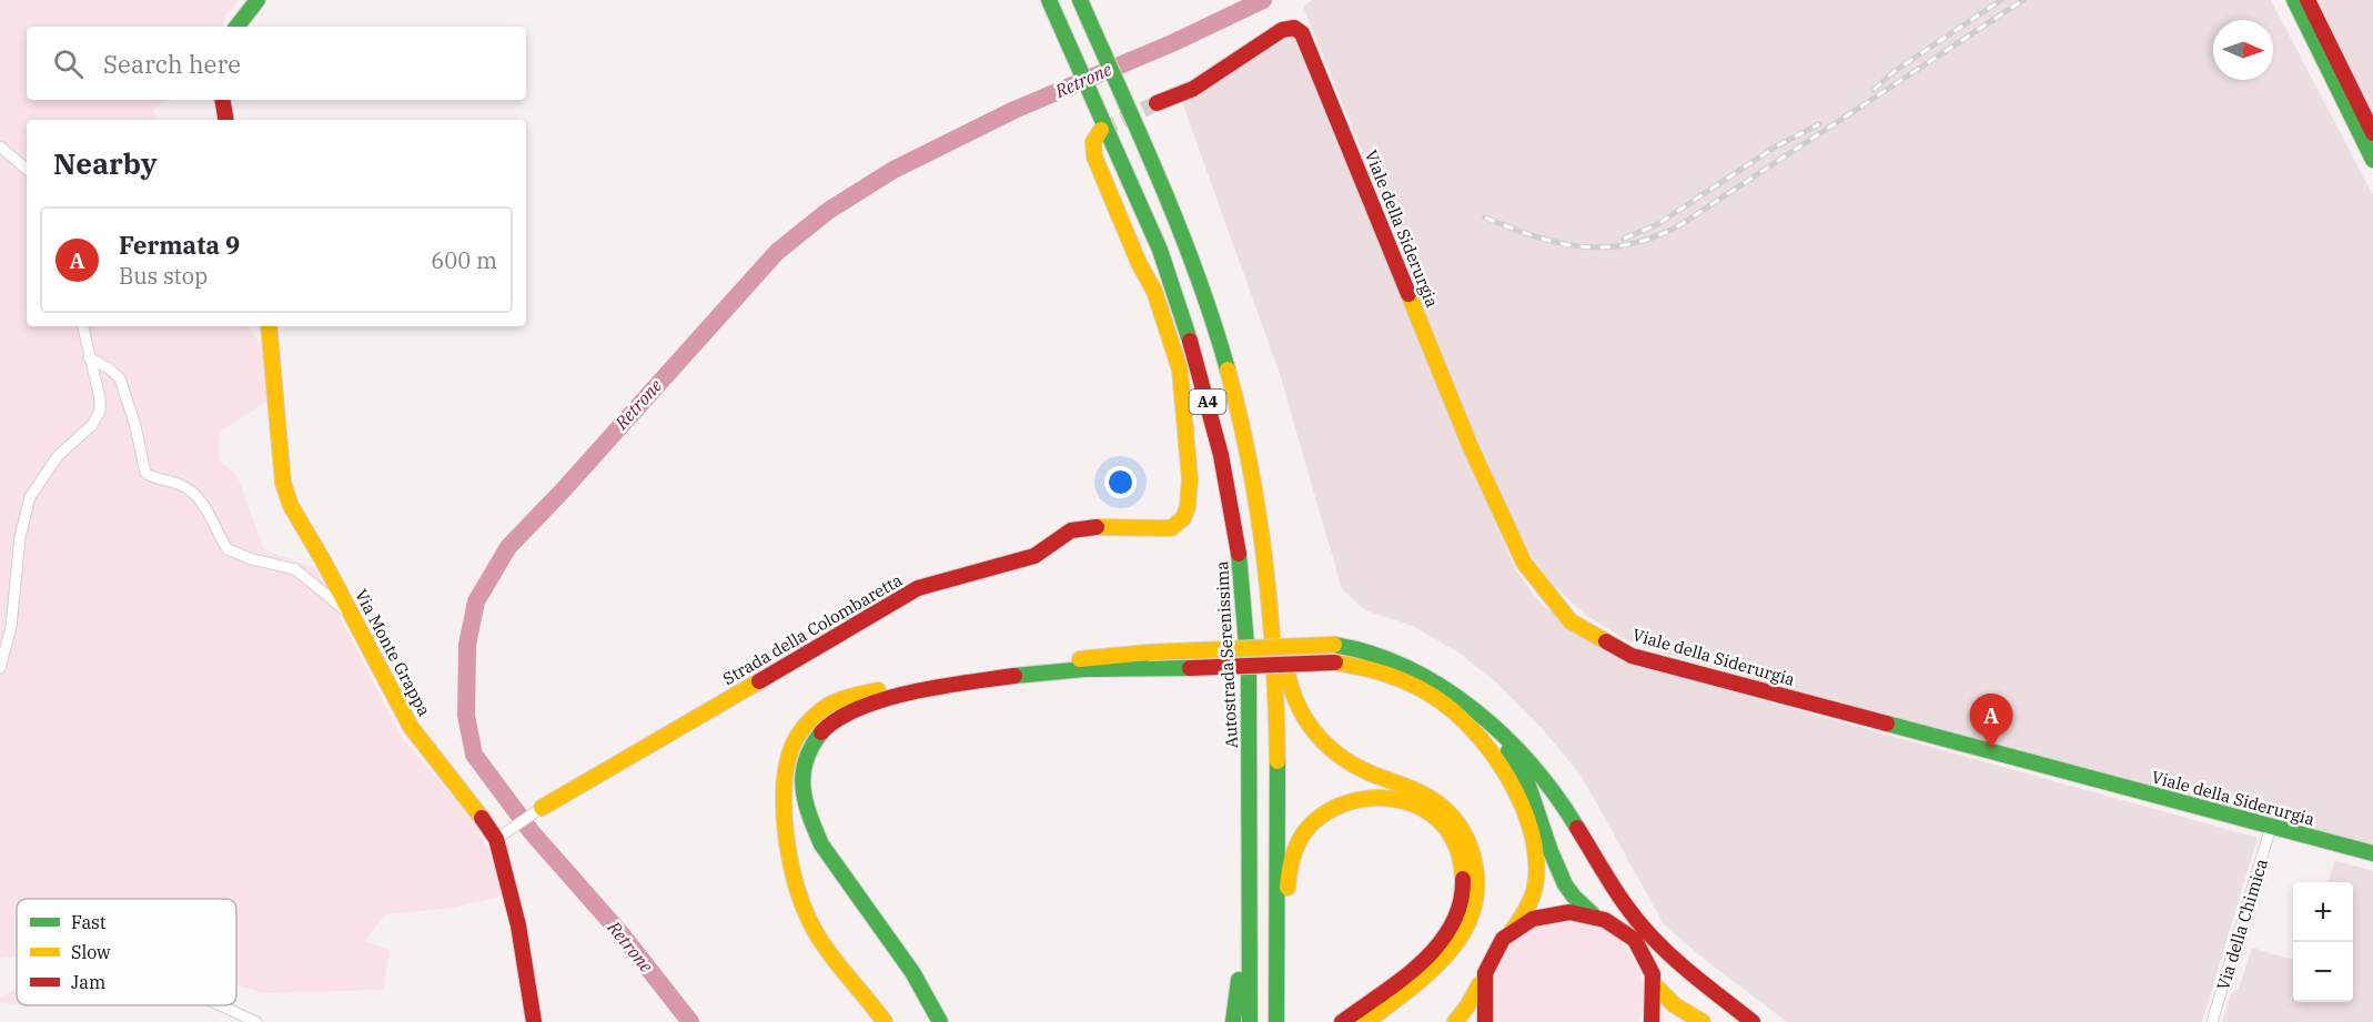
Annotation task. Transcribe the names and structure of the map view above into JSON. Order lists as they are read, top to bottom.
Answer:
{
  "streets": {
    "main road": [
      "Viale della Siderurgia",
      "A4",
      "Strada della Colombaretta",
      "Via Monte Grappa",
      "Autostrada Serenissima"
    ],
    "street": ["Via della Chimica"]
  },
  "crossings": [
    ["Viale della Siderurgia", "Via della Chimica"]
  ],
  "water": ["Retrone"],
  "legend": ["Fast", "Slow", "Jam"],
  "north": "right",
  "page": {
    "search": "Search here",
    "heading": "Nearby",
    "list": [
      {
        "mark": "A",
        "name": "Fermata 9",
        "note": "Bus stop",
        "value": "600 m"
      }
    ],
    "pins": "A",
    "map_buttons": ["+", "−"]
  }
}
